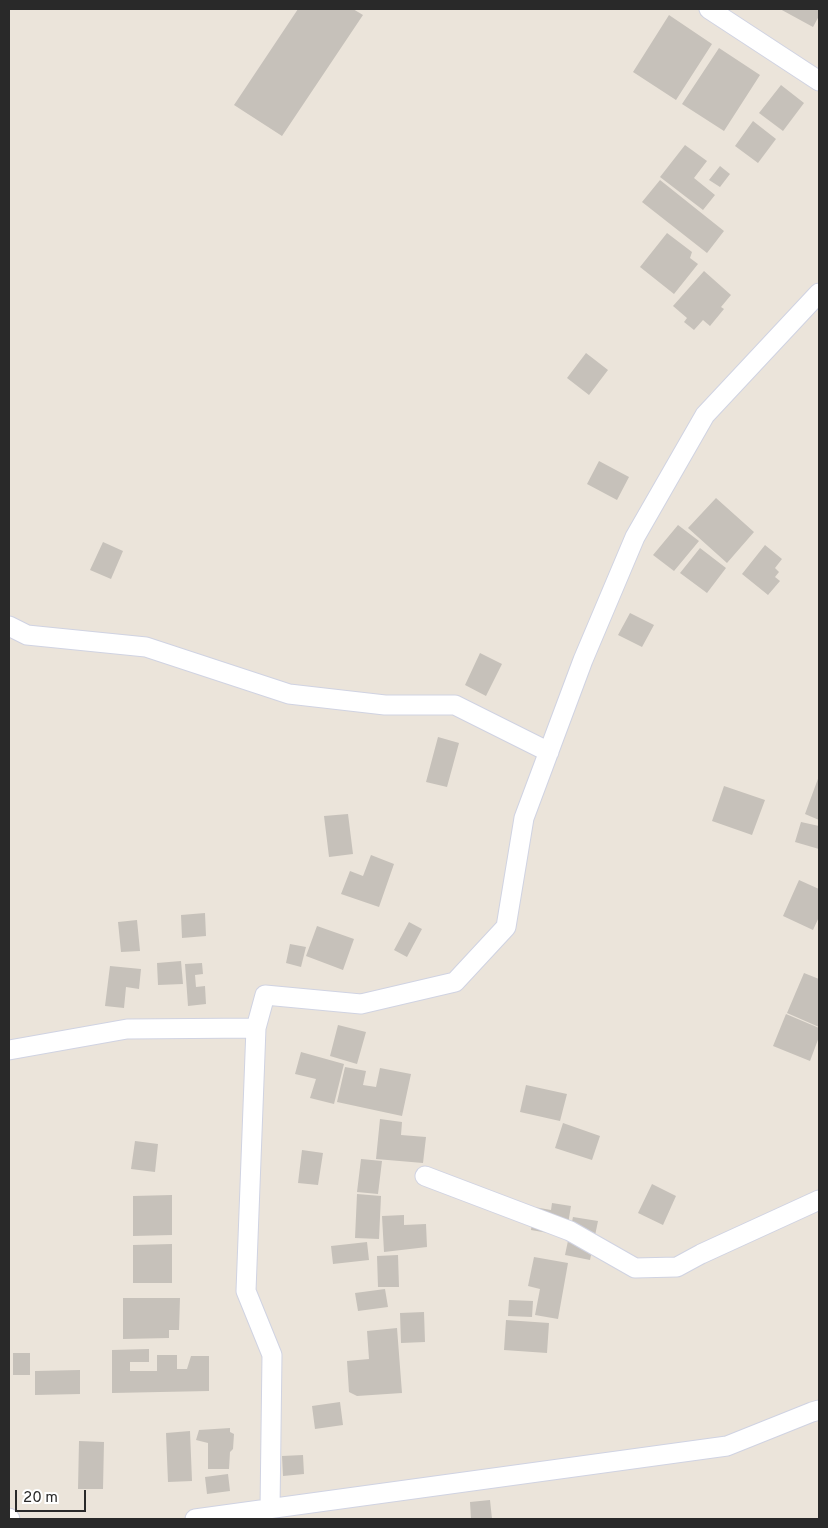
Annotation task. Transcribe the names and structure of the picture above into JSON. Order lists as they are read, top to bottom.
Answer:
{
  "scale_bar": "20 m"
}
